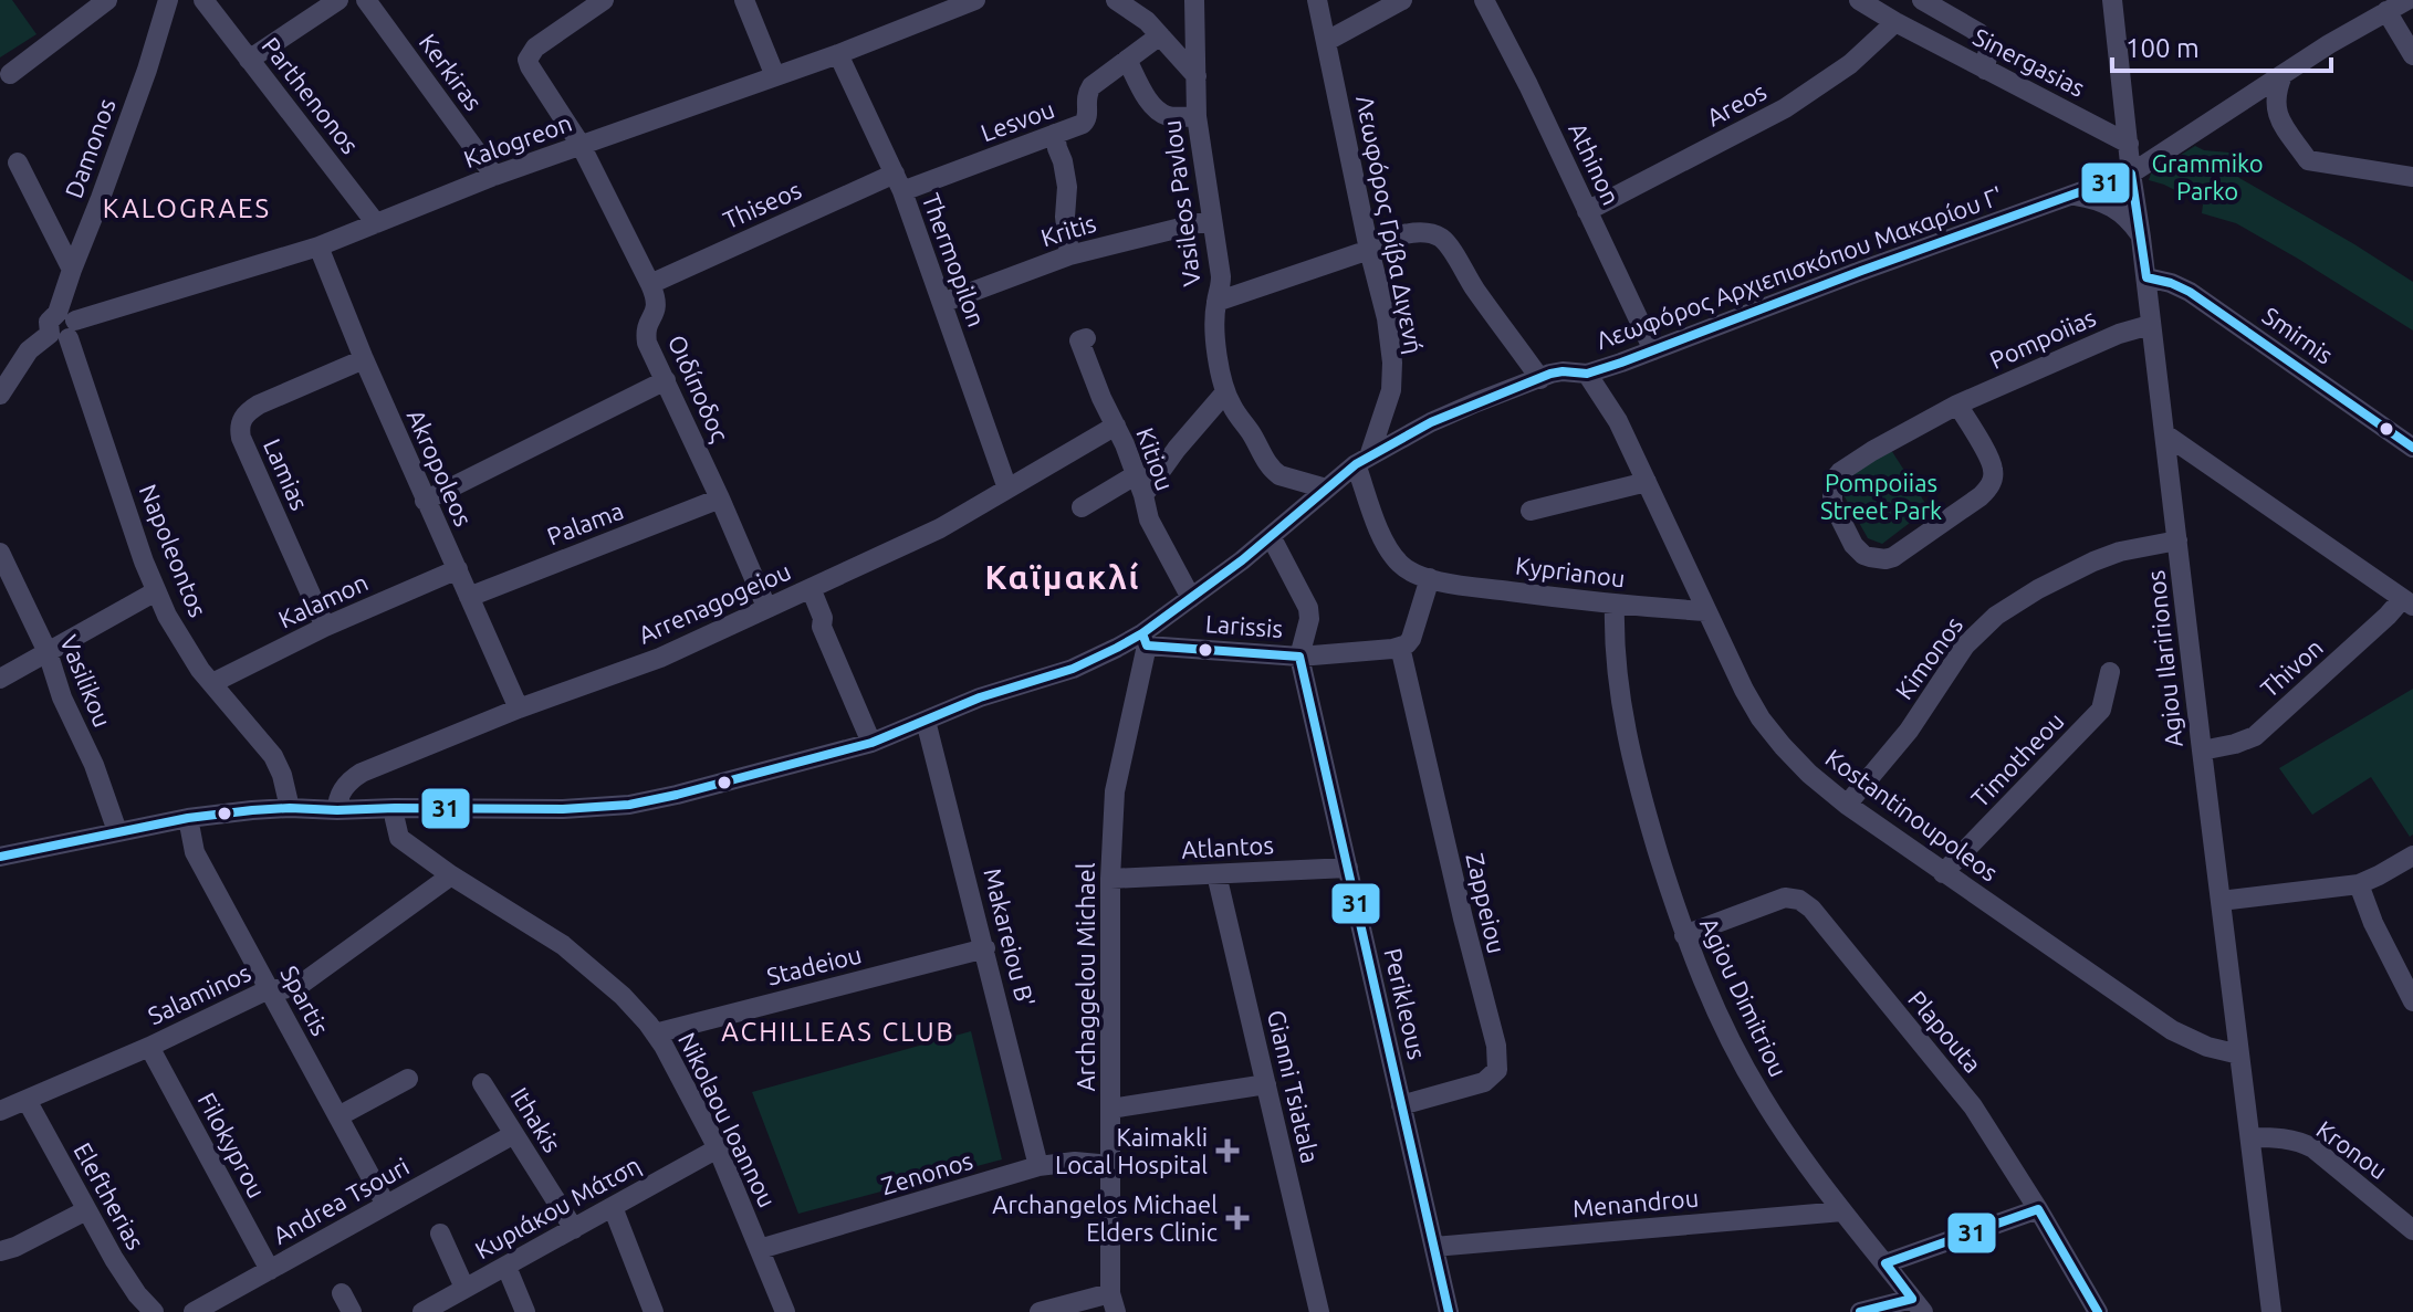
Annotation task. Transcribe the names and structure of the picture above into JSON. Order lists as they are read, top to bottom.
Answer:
{
  "streets": {
    "street": [
      "Sinergasias",
      "Kerkiras",
      "Parthenonos",
      "Areos",
      "Lesvou",
      "Kalogreon",
      "Damonos",
      "Athinon",
      "Vasileos Pavlou",
      "Thiseos",
      "Λεωφόρος Γρίβα Διγενή",
      "Kritis",
      "Thermopilon",
      "Λεωφόρος Αρχιεπισκόπου Μακαρίου Γ'",
      "Smirnis",
      "Pompoiias",
      "Οιδίποδος",
      "Kitiou",
      "Akropoleos",
      "Lamias",
      "Palama",
      "Napoleontos",
      "Kyprianou",
      "Kalamon",
      "Arrenagogeiou",
      "Larissis",
      "Kimonos",
      "Agiou Ilaririonos",
      "Thivon",
      "Vasilikou",
      "Timotheou",
      "Kostantinoupoleos",
      "Atlantos",
      "Zappeiou",
      "Makareiou B'",
      "Stadeiou",
      "Archaggelou Michael",
      "Salaminos",
      "Agiou Dimitriou",
      "Spartis",
      "Perikleous",
      "Plapouta",
      "Gianni Tsiatala",
      "Ithakis",
      "Nikolaou Ioannou",
      "Filokyprou",
      "Kronou",
      "Zenonos",
      "Eleftherias",
      "Andrea Tsouri",
      "Menandrou",
      "Κυριάκου Μάτση"
    ]
  },
  "crossings": [
    ["Sinergasias", "Areos"],
    ["Sinergasias", "Agiou Ilaririonos"],
    ["Kerkiras", "Kalogreon"],
    ["Parthenonos", "Kalogreon"],
    ["Areos", "Athinon"],
    ["Lesvou", "Thiseos"],
    ["Lesvou", "Thermopilon"],
    ["Kalogreon", "Damonos"],
    ["Kalogreon", "Thermopilon"],
    ["Kalogreon", "Akropoleos"],
    ["Kalogreon", "Napoleontos"],
    ["Damonos", "Napoleontos"],
    ["Athinon", "Λεωφόρος Αρχιεπισκόπου Μακαρίου Γ'"],
    ["Vasileos Pavlou", "Λεωφόρος Γρίβα Διγενή"],
    ["Vasileos Pavlou", "Kritis"],
    ["Vasileos Pavlou", "Λεωφόρος Αρχιεπισκόπου Μακαρίου Γ'"],
    ["Thiseos", "Thermopilon"],
    ["Thiseos", "Οιδίποδος"],
    ["Λεωφόρος Γρίβα Διγενή", "Λεωφόρος Αρχιεπισκόπου Μακαρίου Γ'"],
    ["Kritis", "Thermopilon"],
    ["Thermopilon", "Arrenagogeiou"],
    ["Λεωφόρος Αρχιεπισκόπου Μακαρίου Γ'", "Kitiou"],
    ["Λεωφόρος Αρχιεπισκόπου Μακαρίου Γ'", "Napoleontos"],
    ["Λεωφόρος Αρχιεπισκόπου Μακαρίου Γ'", "Arrenagogeiou"],
    ["Λεωφόρος Αρχιεπισκόπου Μακαρίου Γ'", "Larissis"],
    ["Λεωφόρος Αρχιεπισκόπου Μακαρίου Γ'", "Agiou Ilaririonos"],
    ["Λεωφόρος Αρχιεπισκόπου Μακαρίου Γ'", "Vasilikou"],
    ["Λεωφόρος Αρχιεπισκόπου Μακαρίου Γ'", "Kostantinoupoleos"],
    ["Λεωφόρος Αρχιεπισκόπου Μακαρίου Γ'", "Makareiou B'"],
    ["Λεωφόρος Αρχιεπισκόπου Μακαρίου Γ'", "Archaggelou Michael"],
    ["Λεωφόρος Αρχιεπισκόπου Μακαρίου Γ'", "Spartis"],
    ["Λεωφόρος Αρχιεπισκόπου Μακαρίου Γ'", "Nikolaou Ioannou"],
    ["Smirnis", "Agiou Ilaririonos"],
    ["Pompoiias", "Agiou Ilaririonos"],
    ["Οιδίποδος", "Palama"],
    ["Οιδίποδος", "Arrenagogeiou"],
    ["Kitiou", "Arrenagogeiou"],
    ["Akropoleos", "Lamias"],
    ["Akropoleos", "Palama"],
    ["Akropoleos", "Kalamon"],
    ["Akropoleos", "Arrenagogeiou"],
    ["Lamias", "Kalamon"],
    ["Napoleontos", "Kalamon"],
    ["Kyprianou", "Kostantinoupoleos"],
    ["Kyprianou", "Agiou Dimitriou"],
    ["Larissis", "Zappeiou"],
    ["Larissis", "Archaggelou Michael"],
    ["Larissis", "Perikleous"],
    ["Kimonos", "Agiou Ilaririonos"],
    ["Kimonos", "Kostantinoupoleos"],
    ["Agiou Ilaririonos", "Thivon"],
    ["Agiou Ilaririonos", "Kostantinoupoleos"],
    ["Agiou Ilaririonos", "Kronou"],
    ["Timotheou", "Kostantinoupoleos"],
    ["Atlantos", "Archaggelou Michael"],
    ["Atlantos", "Perikleous"],
    ["Atlantos", "Gianni Tsiatala"],
    ["Zappeiou", "Perikleous"],
    ["Makareiou B'", "Stadeiou"],
    ["Makareiou B'", "Zenonos"],
    ["Stadeiou", "Nikolaou Ioannou"],
    ["Archaggelou Michael", "Zenonos"],
    ["Salaminos", "Spartis"],
    ["Salaminos", "Nikolaou Ioannou"],
    ["Salaminos", "Filokyprou"],
    ["Salaminos", "Eleftherias"],
    ["Agiou Dimitriou", "Plapouta"],
    ["Agiou Dimitriou", "Menandrou"],
    ["Spartis", "Andrea Tsouri"],
    ["Perikleous", "Menandrou"],
    ["Ithakis", "Andrea Tsouri"],
    ["Ithakis", "Κυριάκου Μάτση"],
    ["Nikolaou Ioannou", "Zenonos"],
    ["Nikolaou Ioannou", "Κυριάκου Μάτση"],
    ["Filokyprou", "Andrea Tsouri"]
  ],
  "districts": ["KALOGRAES", "Καϊμακλί", "ACHILLEAS CLUB"],
  "parks": ["Grammiko Parko", "Pompoiias Street Park"],
  "places": {
    "health": ["Kaimakli Local Hospital", "Archangelos Michael Elders Clinic"]
  },
  "lines": ["transit line 31"],
  "scale_bar": "100 m"
}
